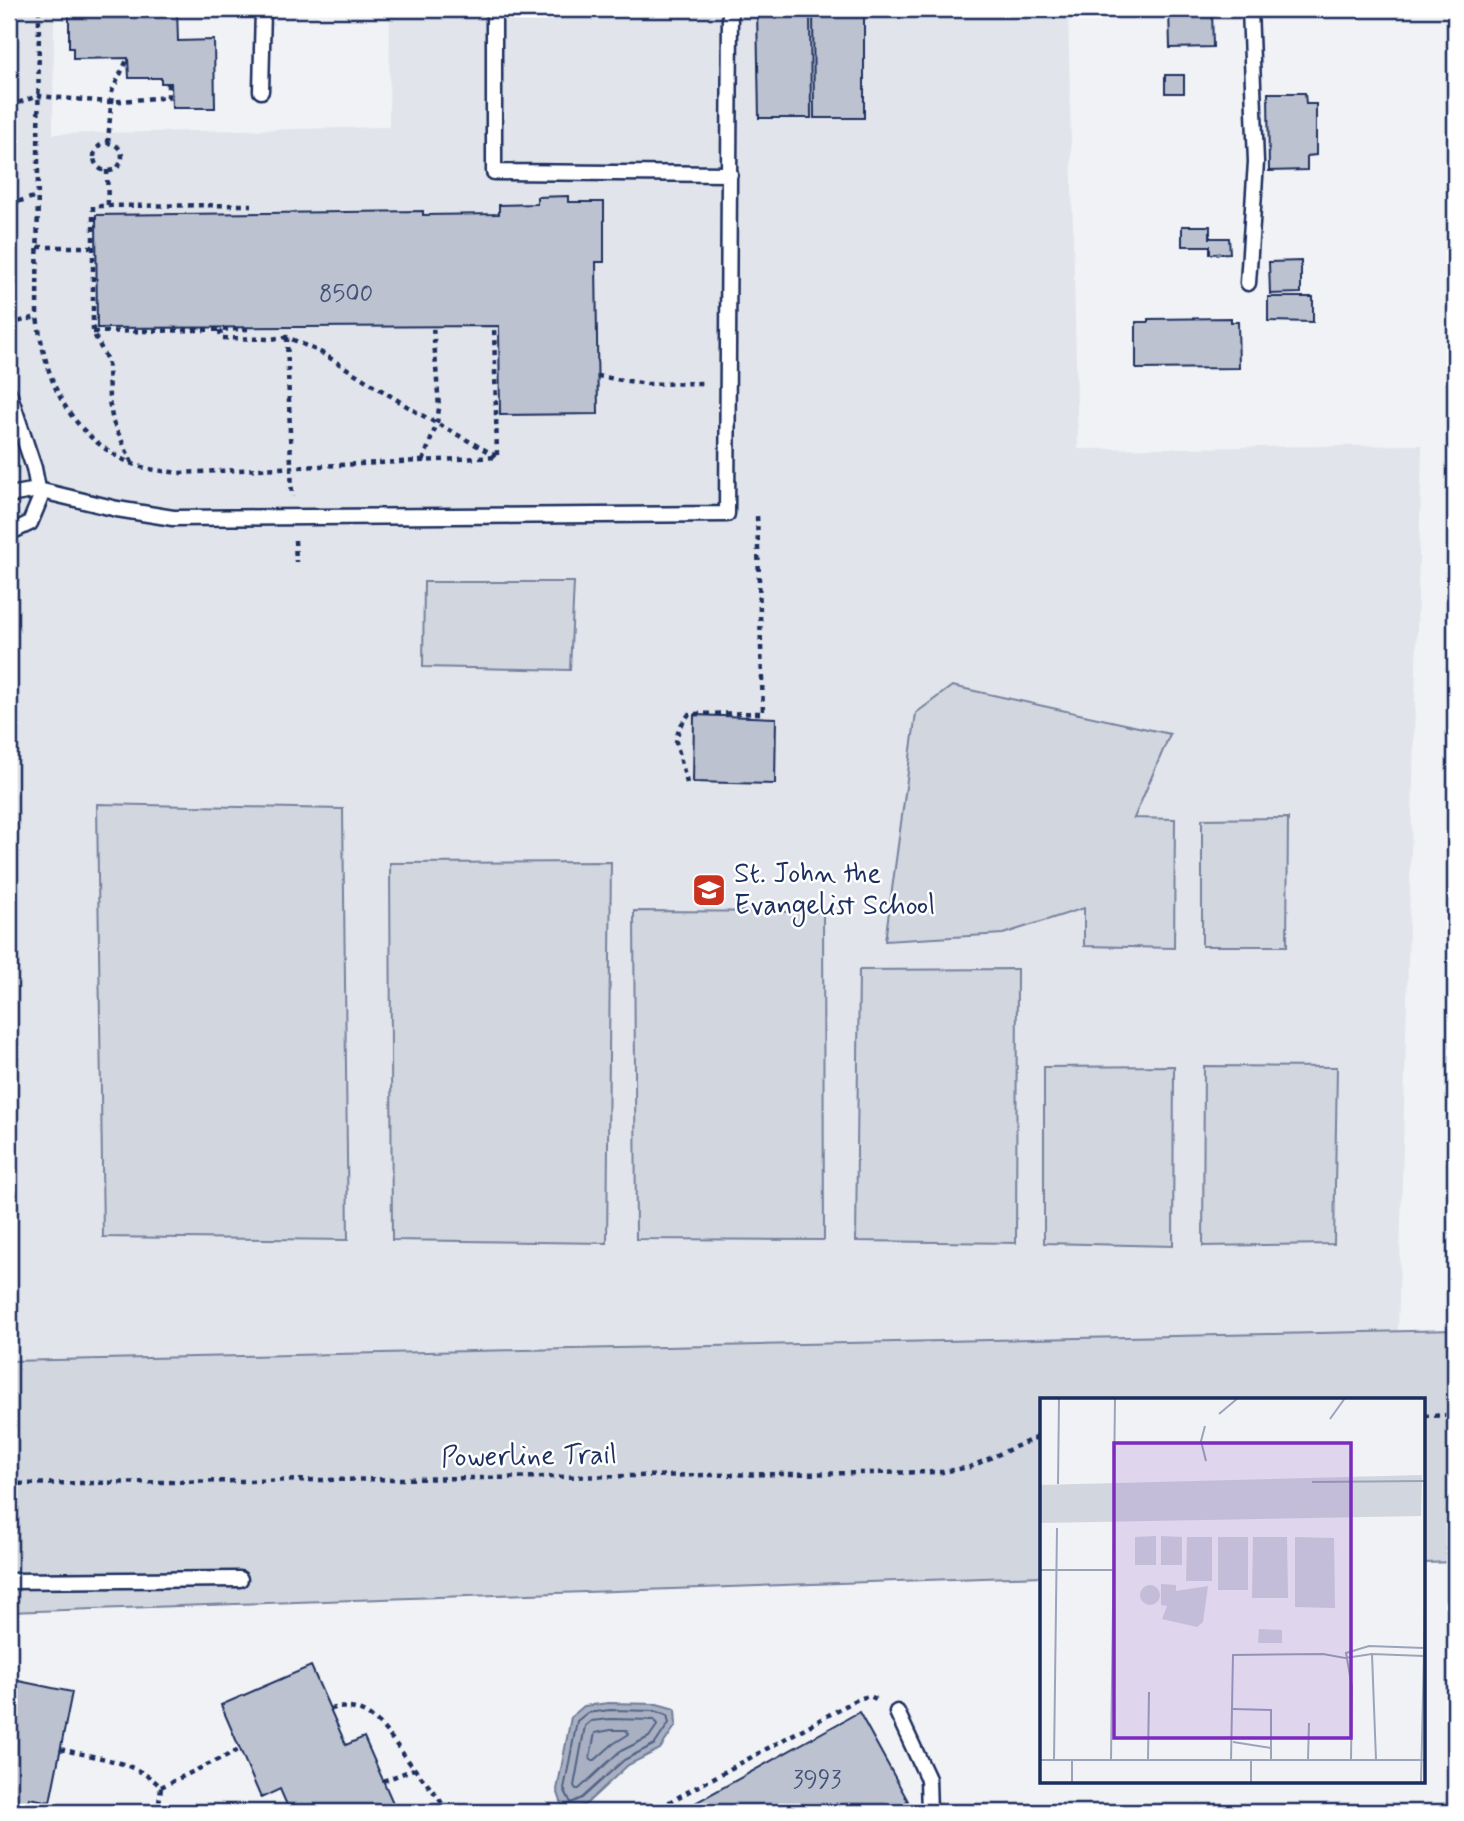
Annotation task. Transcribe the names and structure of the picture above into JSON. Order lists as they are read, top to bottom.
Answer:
{
  "streets": {
    "path": ["Powerline Trail"]
  },
  "places": {
    "school or university": ["St. John the Evangelist School"]
  },
  "house_numbers": ["8500", "3993"]
}
